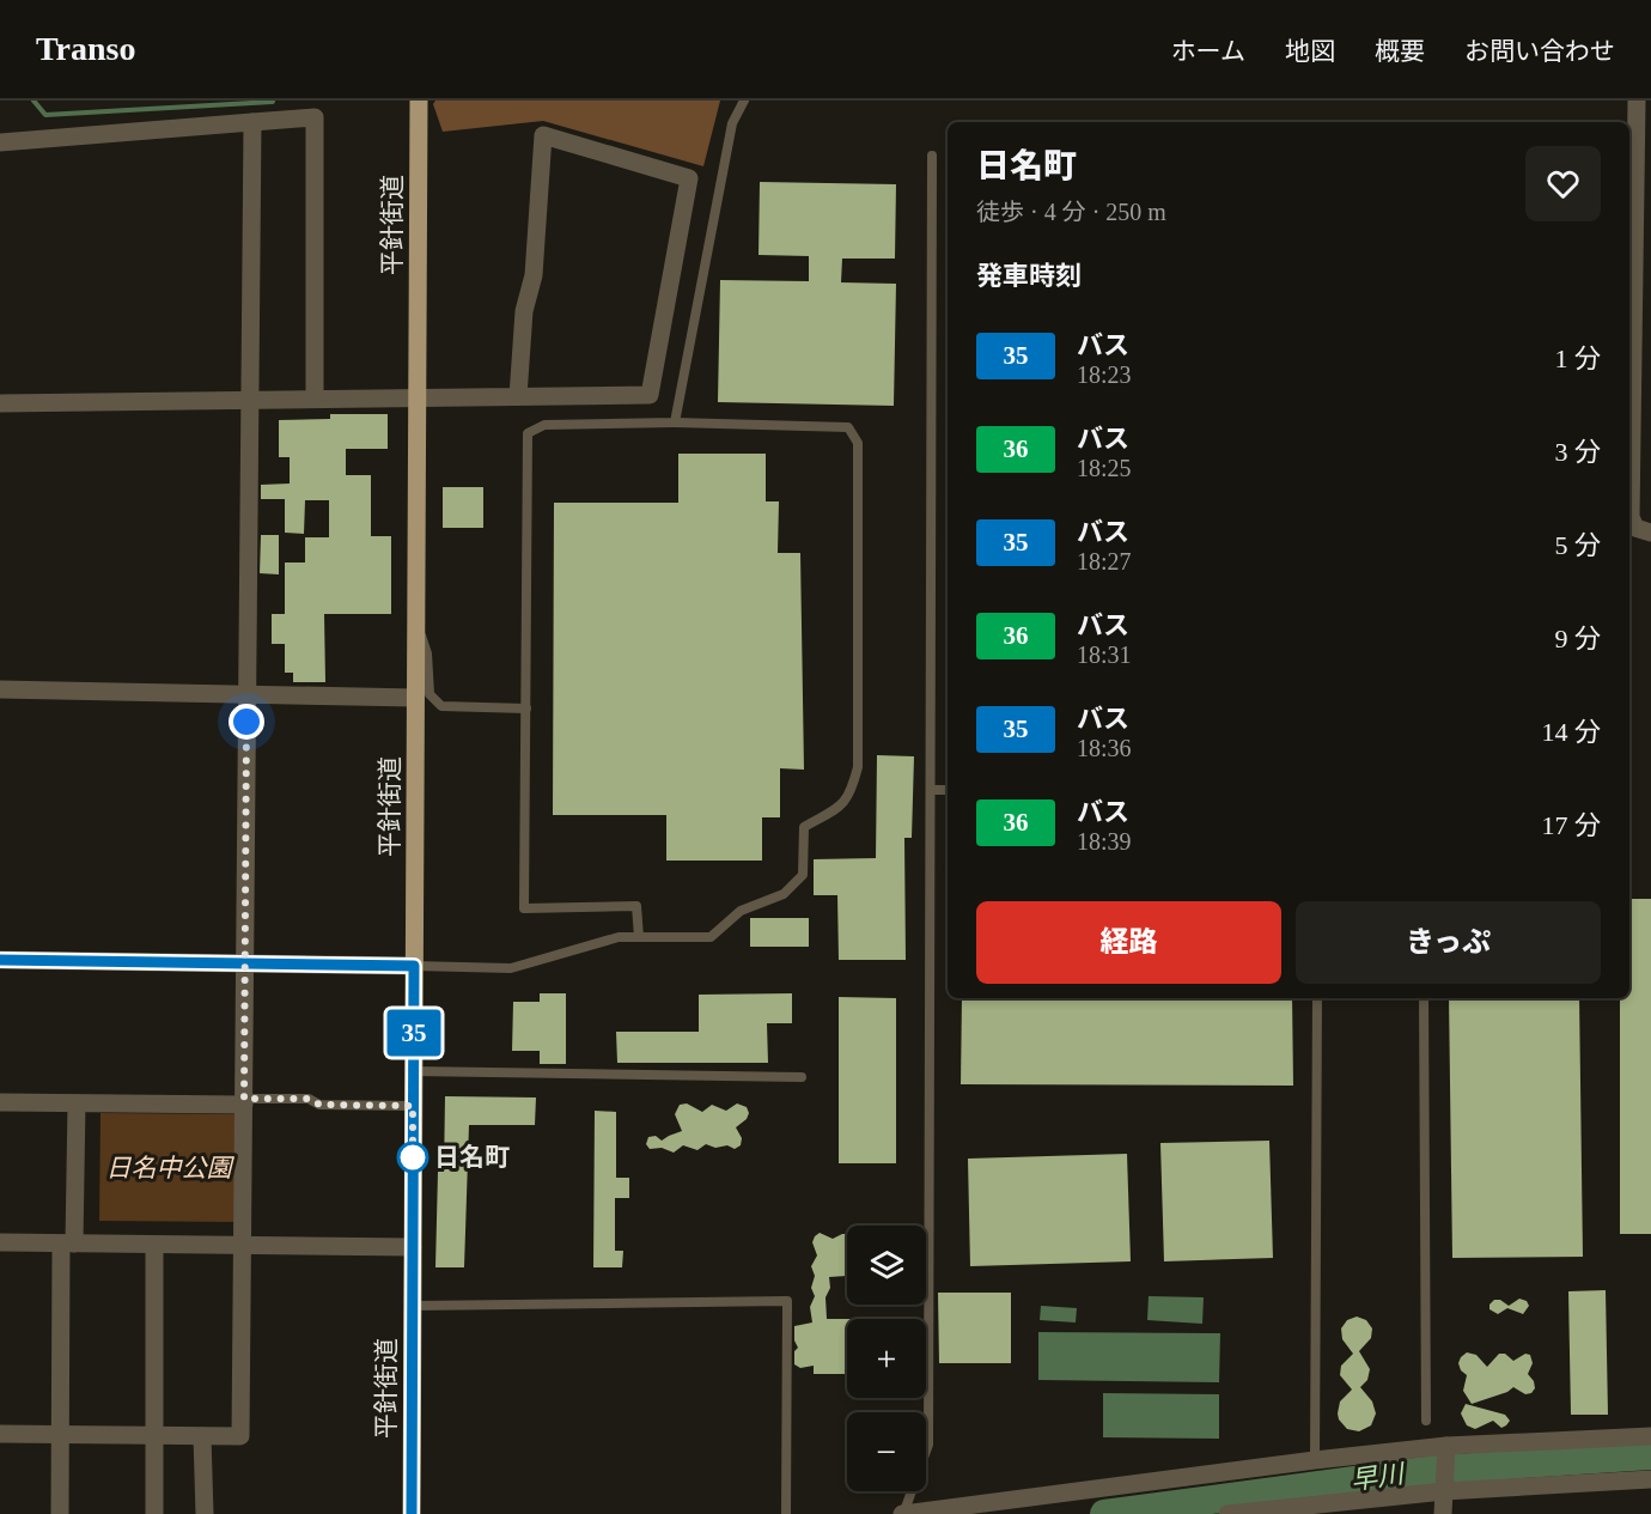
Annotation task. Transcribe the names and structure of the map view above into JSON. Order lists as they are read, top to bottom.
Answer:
{
  "streets": {
    "main road": ["平針街道"]
  },
  "water": ["早川"],
  "parks": ["日名中公園"],
  "places": ["日名町"],
  "lines": ["bus line 35"],
  "page": {
    "header": "Transo",
    "nav": [
      "ホーム",
      "地図",
      "概要",
      "お問い合わせ"
    ],
    "on_map": "35",
    "heading": [
      ["日名町", "徒歩 · 4 分 · 250 m"],
      "発車時刻"
    ],
    "list": [
      {
        "mark": "35",
        "name": "バス",
        "note": "18:23",
        "value": "1 分"
      },
      {
        "mark": "36",
        "name": "バス",
        "note": "18:25",
        "value": "3 分"
      },
      {
        "mark": "35",
        "name": "バス",
        "note": "18:27",
        "value": "5 分"
      },
      {
        "mark": "36",
        "name": "バス",
        "note": "18:31",
        "value": "9 分"
      },
      {
        "mark": "35",
        "name": "バス",
        "note": "18:36",
        "value": "14 分"
      },
      {
        "mark": "36",
        "name": "バス",
        "note": "18:39",
        "value": "17 分"
      }
    ],
    "buttons": ["経路", "きっぷ"],
    "map_buttons": ["+", "−"]
  }
}
